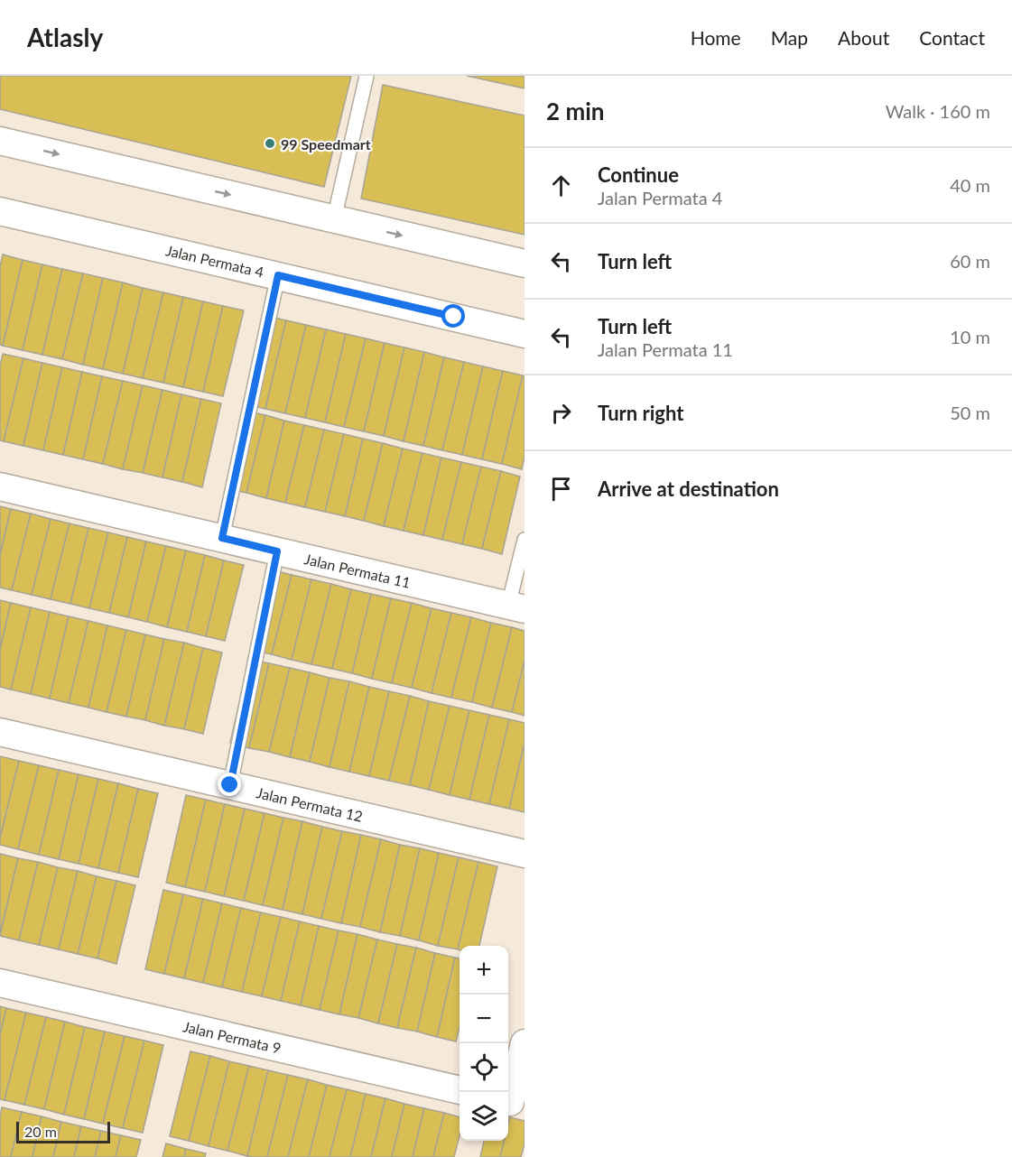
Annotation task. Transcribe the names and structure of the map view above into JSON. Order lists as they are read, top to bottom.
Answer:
{
  "streets": {
    "street": [
      "Jalan Permata 4",
      "Jalan Permata 11",
      "Jalan Permata 12",
      "Jalan Permata 9"
    ]
  },
  "places": ["99 Speedmart"],
  "scale_bar": "20 m",
  "page": {
    "header": "Atlasly",
    "nav": [
      "Home",
      "Map",
      "About",
      "Contact"
    ],
    "heading": ["2 min", "Walk · 160 m"],
    "list": [
      ["Continue", "Jalan Permata 4", "40 m"],
      ["Turn left", "60 m"],
      ["Turn left", "Jalan Permata 11", "10 m"],
      ["Turn right", "50 m"],
      "Arrive at destination"
    ],
    "map_buttons": ["+", "−"],
    "scale": "20 m"
  }
}
